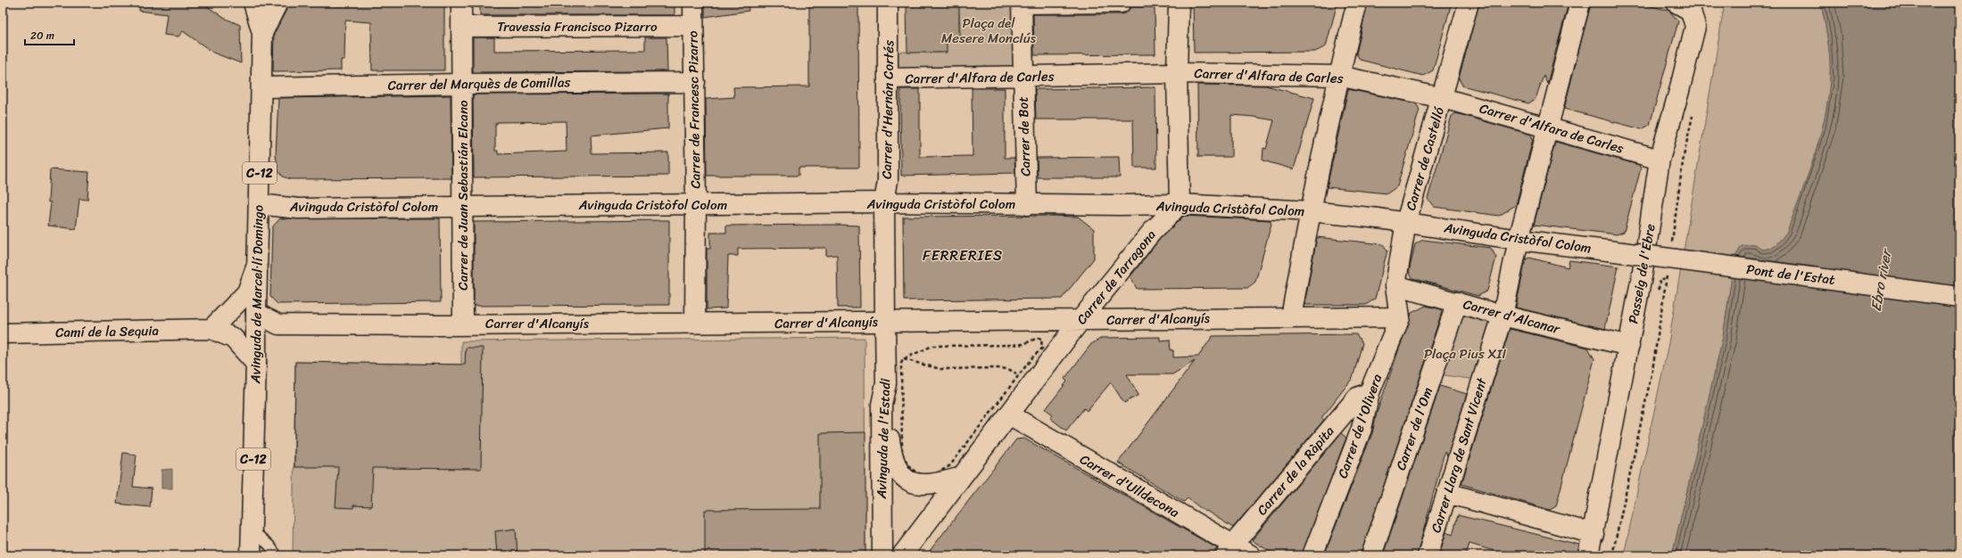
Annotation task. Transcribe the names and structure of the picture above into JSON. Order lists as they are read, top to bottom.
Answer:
{
  "streets": {
    "street": [
      "Travessia Francisco Pizarro",
      "Carrer d'Alfara de Carles",
      "Carrer del Marquès de Comillas",
      "Carrer de Francesc Pizarro",
      "Carrer d'Hernán Cortés",
      "Carrer de Bot",
      "Carrer de Castelló",
      "C-12",
      "Carrer de Juan Sebastián Elcano",
      "Avinguda Cristòfol Colom",
      "Passeig de l'Ebre",
      "Pont de l'Estat",
      "Carrer de Tarragona",
      "Avinguda de Marcel·lí Domingo",
      "Carrer d'Alcanar",
      "Carrer d'Alcanyís",
      "Camí de la Sequia",
      "Carrer de l'Olivera",
      "Carrer de l'Om",
      "Avinguda de l'Estadi",
      "Carrer Llarg de Sant Vicent",
      "Carrer de la Ràpita",
      "Carrer d'Ulldecona"
    ]
  },
  "crossings": [
    ["Travessia Francisco Pizarro", "Carrer de Francesc Pizarro"],
    ["Travessia Francisco Pizarro", "Carrer de Juan Sebastián Elcano"],
    ["Carrer d'Alfara de Carles", "Carrer d'Hernán Cortés"],
    ["Carrer d'Alfara de Carles", "Carrer de Bot"],
    ["Carrer d'Alfara de Carles", "Carrer de Castelló"],
    ["Carrer d'Alfara de Carles", "Passeig de l'Ebre"],
    ["Carrer d'Alfara de Carles", "Carrer Llarg de Sant Vicent"],
    ["Carrer del Marquès de Comillas", "Carrer de Francesc Pizarro"],
    ["Carrer del Marquès de Comillas", "Carrer de Juan Sebastián Elcano"],
    ["Carrer del Marquès de Comillas", "Avinguda de Marcel·lí Domingo"],
    ["Carrer de Francesc Pizarro", "Avinguda Cristòfol Colom"],
    ["Carrer de Francesc Pizarro", "Carrer d'Alcanyís"],
    ["Carrer d'Hernán Cortés", "Avinguda Cristòfol Colom"],
    ["Carrer d'Hernán Cortés", "Carrer d'Alcanyís"],
    ["Carrer d'Hernán Cortés", "Avinguda de l'Estadi"],
    ["Carrer de Bot", "Avinguda Cristòfol Colom"],
    ["Carrer de Castelló", "Avinguda Cristòfol Colom"],
    ["Carrer de Castelló", "Carrer d'Alcanar"],
    ["Carrer de Castelló", "Carrer d'Alcanyís"],
    ["Carrer de Castelló", "Carrer de l'Olivera"],
    ["Carrer de Juan Sebastián Elcano", "Avinguda Cristòfol Colom"],
    ["Carrer de Juan Sebastián Elcano", "Carrer d'Alcanyís"],
    ["Avinguda Cristòfol Colom", "Pont de l'Estat"],
    ["Avinguda Cristòfol Colom", "Carrer de Tarragona"],
    ["Avinguda Cristòfol Colom", "Avinguda de Marcel·lí Domingo"],
    ["Avinguda Cristòfol Colom", "Carrer Llarg de Sant Vicent"],
    ["Passeig de l'Ebre", "Carrer d'Alcanar"],
    ["Carrer de Tarragona", "Carrer d'Alcanyís"],
    ["Carrer de Tarragona", "Carrer d'Ulldecona"],
    ["Avinguda de Marcel·lí Domingo", "Carrer d'Alcanyís"],
    ["Carrer d'Alcanar", "Carrer de l'Om"],
    ["Carrer d'Alcanar", "Carrer Llarg de Sant Vicent"],
    ["Carrer d'Alcanyís", "Carrer de l'Olivera"],
    ["Carrer d'Alcanyís", "Avinguda de l'Estadi"],
    ["Carrer de l'Olivera", "Carrer de la Ràpita"],
    ["Carrer de la Ràpita", "Carrer d'Ulldecona"]
  ],
  "districts": ["FERRERIES"],
  "water": ["Ebro river"],
  "parks": ["Plaça del Mesere Monclús", "Plaça Pius XII"],
  "scale_bar": "20 m"
}
